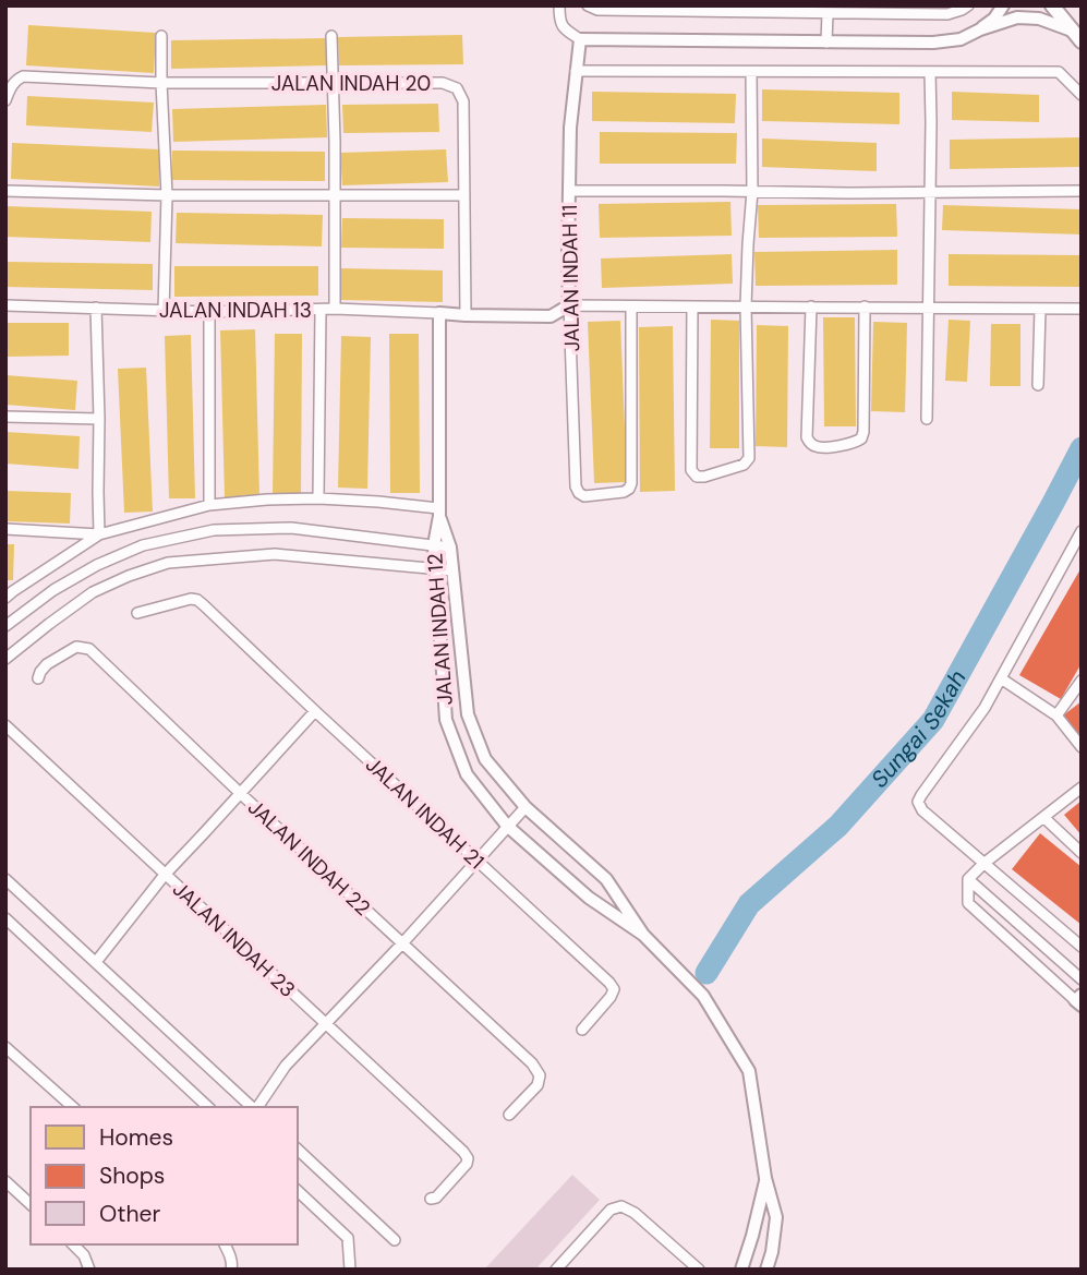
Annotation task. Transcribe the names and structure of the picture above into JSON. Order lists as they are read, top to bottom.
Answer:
{
  "streets": {
    "street": [
      "JALAN INDAH 20",
      "JALAN INDAH 11",
      "JALAN INDAH 13",
      "JALAN INDAH 12",
      "JALAN INDAH 21",
      "JALAN INDAH 22",
      "JALAN INDAH 23"
    ]
  },
  "crossings": [
    ["JALAN INDAH 20", "JALAN INDAH 13"],
    ["JALAN INDAH 11", "JALAN INDAH 13"],
    ["JALAN INDAH 13", "JALAN INDAH 12"]
  ],
  "water": ["Sungai Sekah"],
  "legend": ["Homes", "Shops", "Other"]
}
